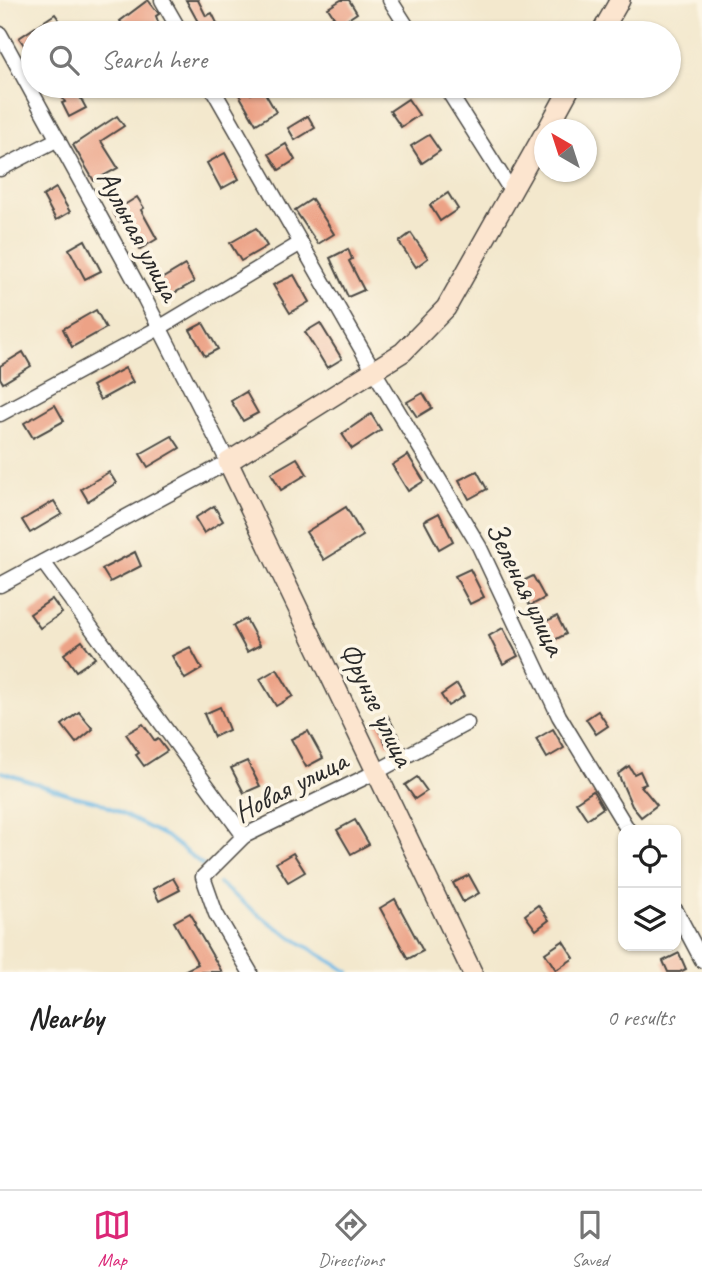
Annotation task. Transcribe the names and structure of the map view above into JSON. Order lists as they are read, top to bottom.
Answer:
{
  "streets": {
    "street": [
      "Аульная улица",
      "Зеленая улица",
      "Фрунзе улица",
      "Новая улица"
    ]
  },
  "crossings": [
    ["Аульная улица", "Фрунзе улица"],
    ["Фрунзе улица", "Новая улица"]
  ],
  "north": "top left",
  "page": {
    "search": "Search here",
    "heading": ["Nearby", "0 results"],
    "nav": ["Map", "Directions", "Saved"]
  }
}
